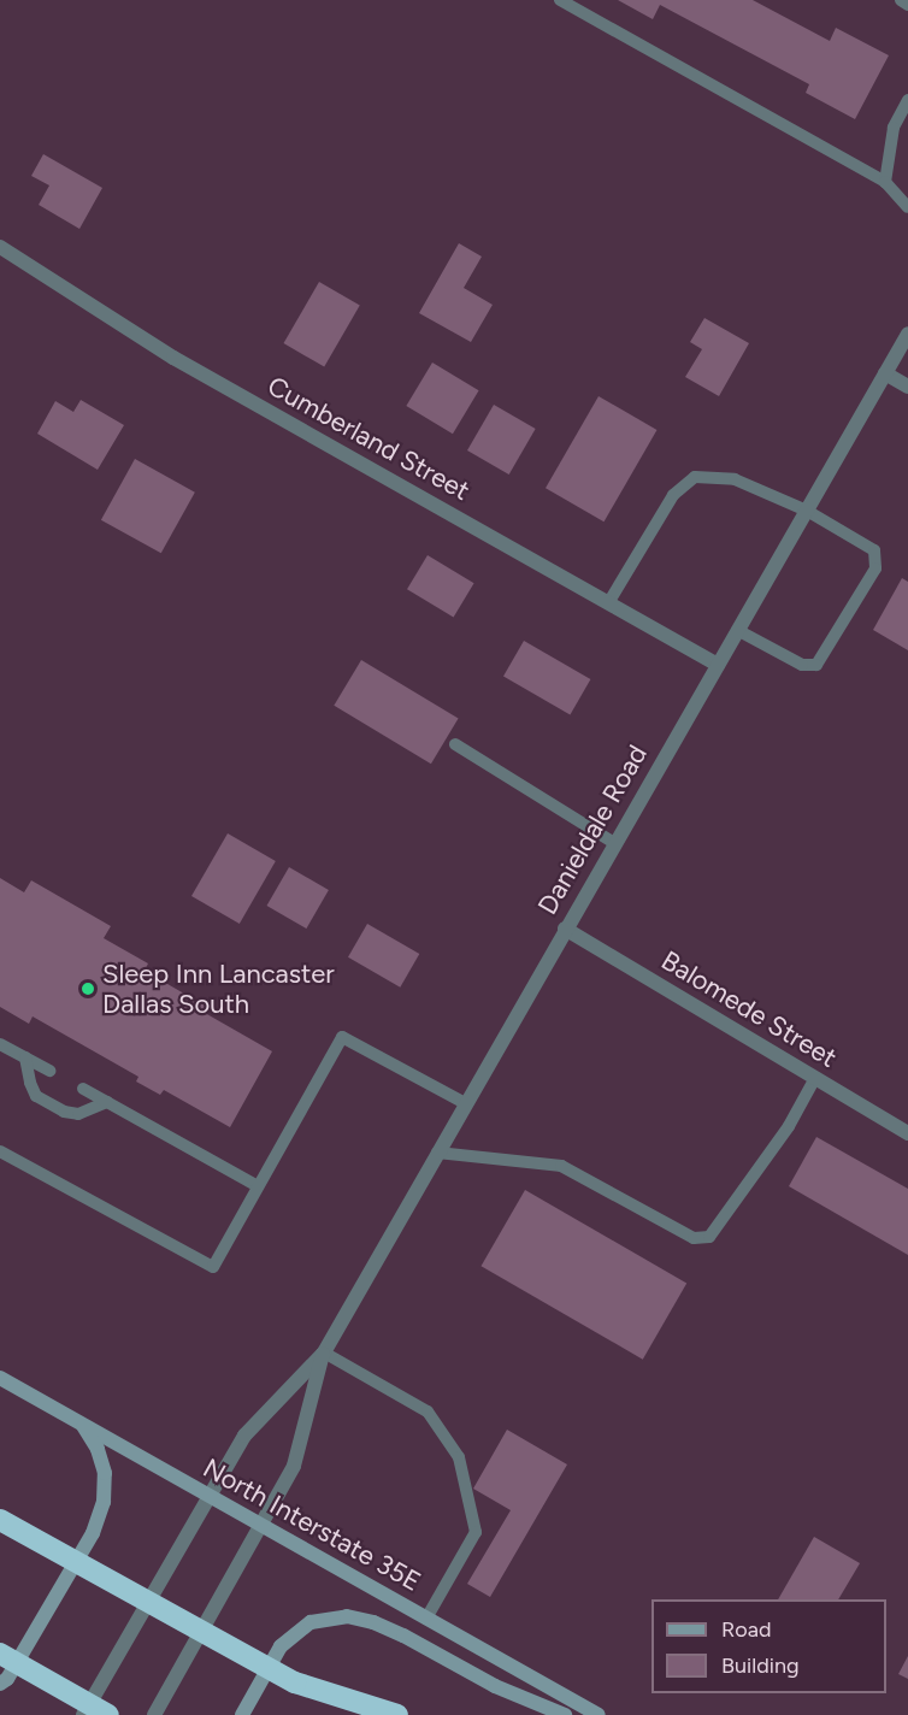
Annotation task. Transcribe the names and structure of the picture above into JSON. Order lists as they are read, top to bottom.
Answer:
{
  "streets": {
    "main road": ["North Interstate 35E"],
    "street": ["Cumberland Street", "Danieldale Road", "Balomede Street"]
  },
  "crossings": [
    ["Cumberland Street", "Danieldale Road"],
    ["Danieldale Road", "Balomede Street"],
    ["Danieldale Road", "North Interstate 35E"]
  ],
  "places": ["Sleep Inn Lancaster Dallas South"],
  "legend": ["Road", "Building"]
}
